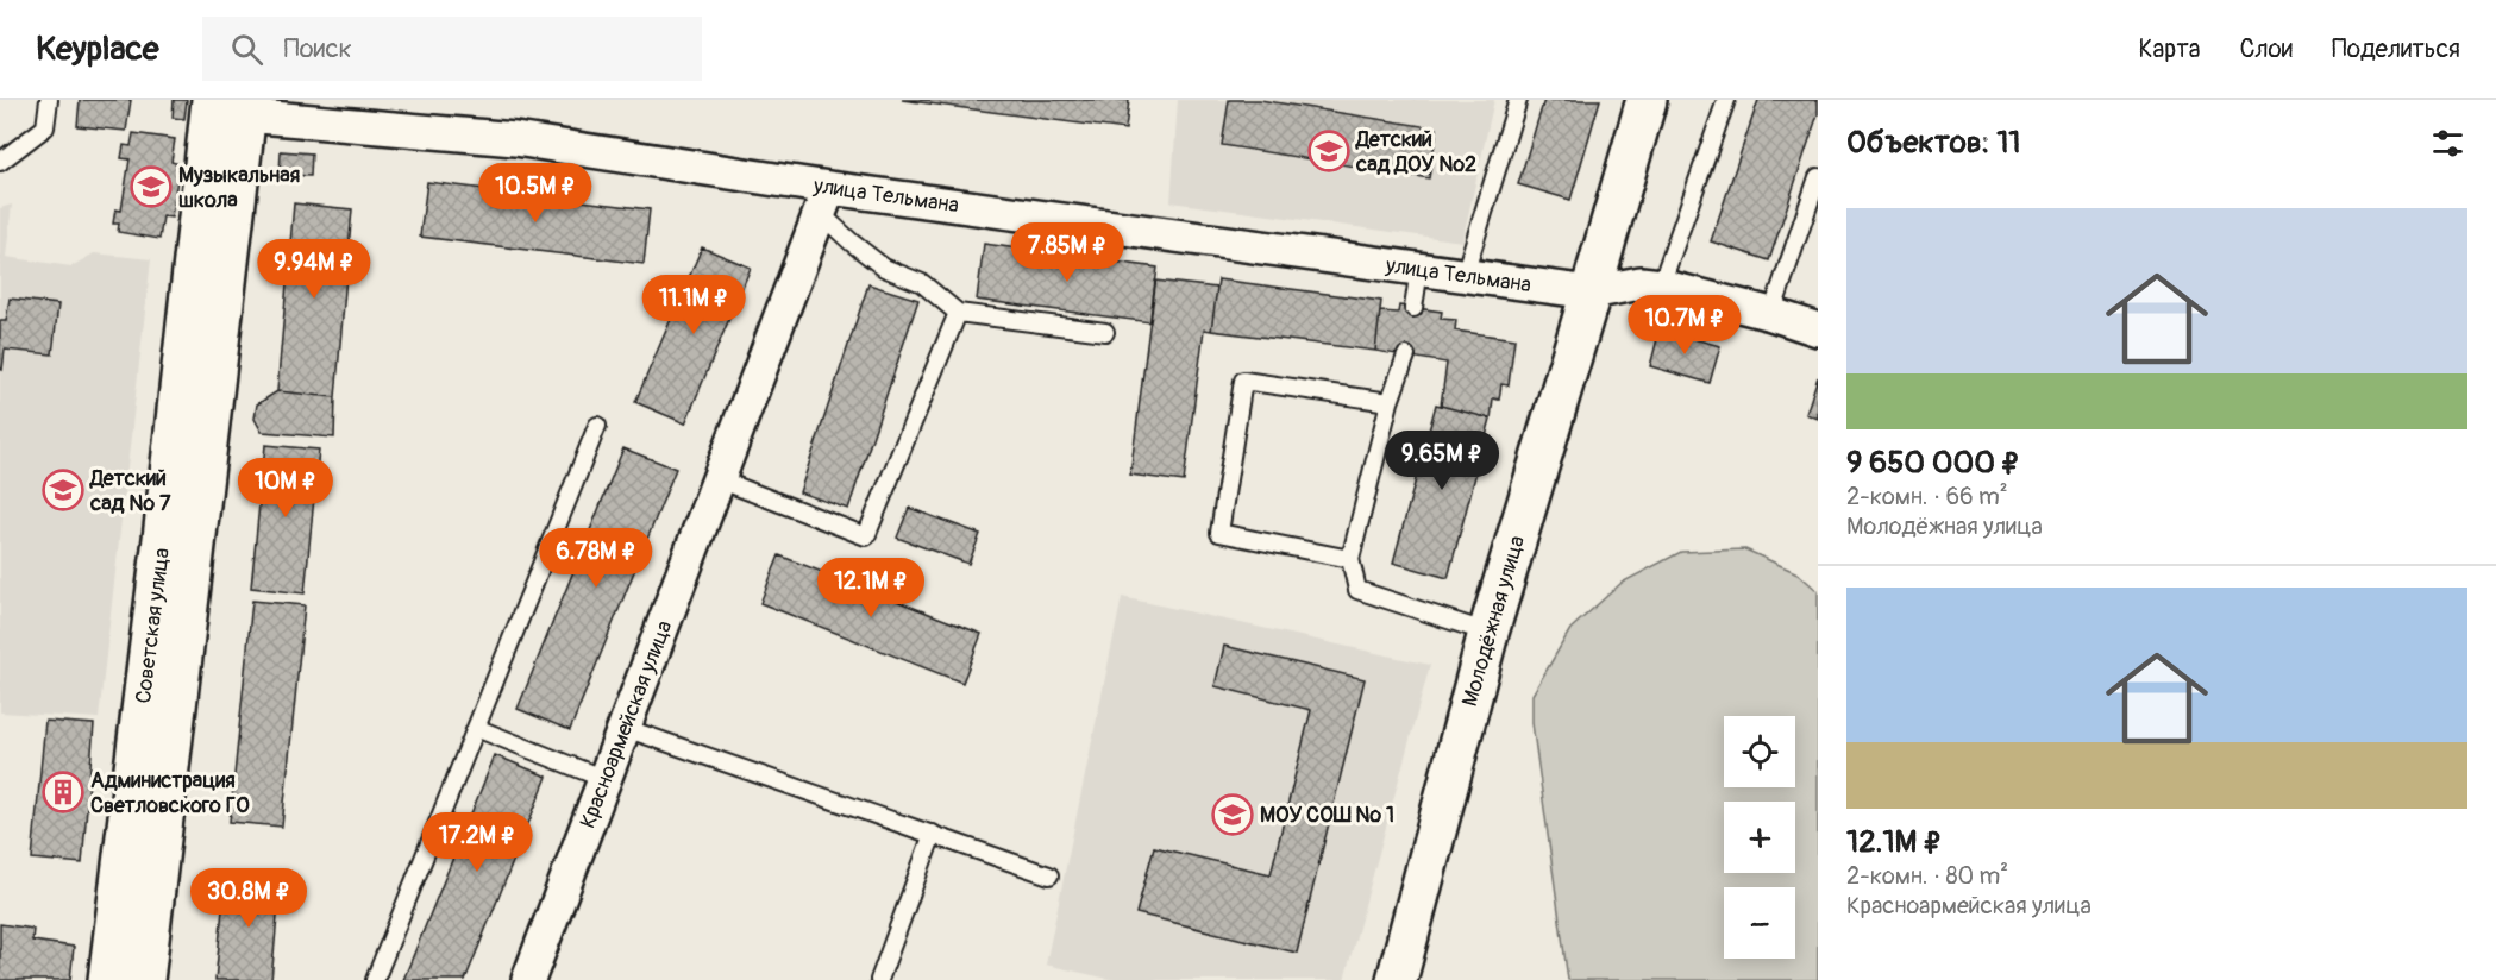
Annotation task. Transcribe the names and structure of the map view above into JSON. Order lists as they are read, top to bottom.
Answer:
{
  "streets": {
    "main road": ["Молодёжная улица", "Советская улица"],
    "street": ["улица Тельмана", "Красноармейская улица"]
  },
  "crossings": [
    ["улица Тельмана", "Молодёжная улица"],
    ["улица Тельмана", "Советская улица"],
    ["улица Тельмана", "Красноармейская улица"]
  ],
  "places": {
    "school or university": [
      "Детский сад ДОУ №2",
      "Музыкальная школа",
      "Детский сад № 7",
      "МОУ СОШ № 1"
    ],
    "building": ["Администрация Светловского ГО"]
  },
  "page": {
    "header": "Keyplace",
    "search": "Поиск",
    "nav": ["Карта", "Слои", "Поделиться"],
    "heading": "Объектов: 11",
    "price": [
      "10.5M ₽",
      "7.85M ₽",
      "9.94M ₽",
      "11.1M ₽",
      "10.7M ₽",
      "9.65M ₽",
      "10M ₽",
      "6.78M ₽",
      "12.1M ₽",
      "17.2M ₽",
      "30.8M ₽"
    ],
    "list": [
      {
        "name": "9 650 000 ₽",
        "note": "2-комн. · 66 m² · Молодёжная улица"
      },
      {
        "name": "12.1M ₽",
        "note": "2-комн. · 80 m² · Красноармейская улица"
      }
    ],
    "map_buttons": ["+", "−"]
  }
}
